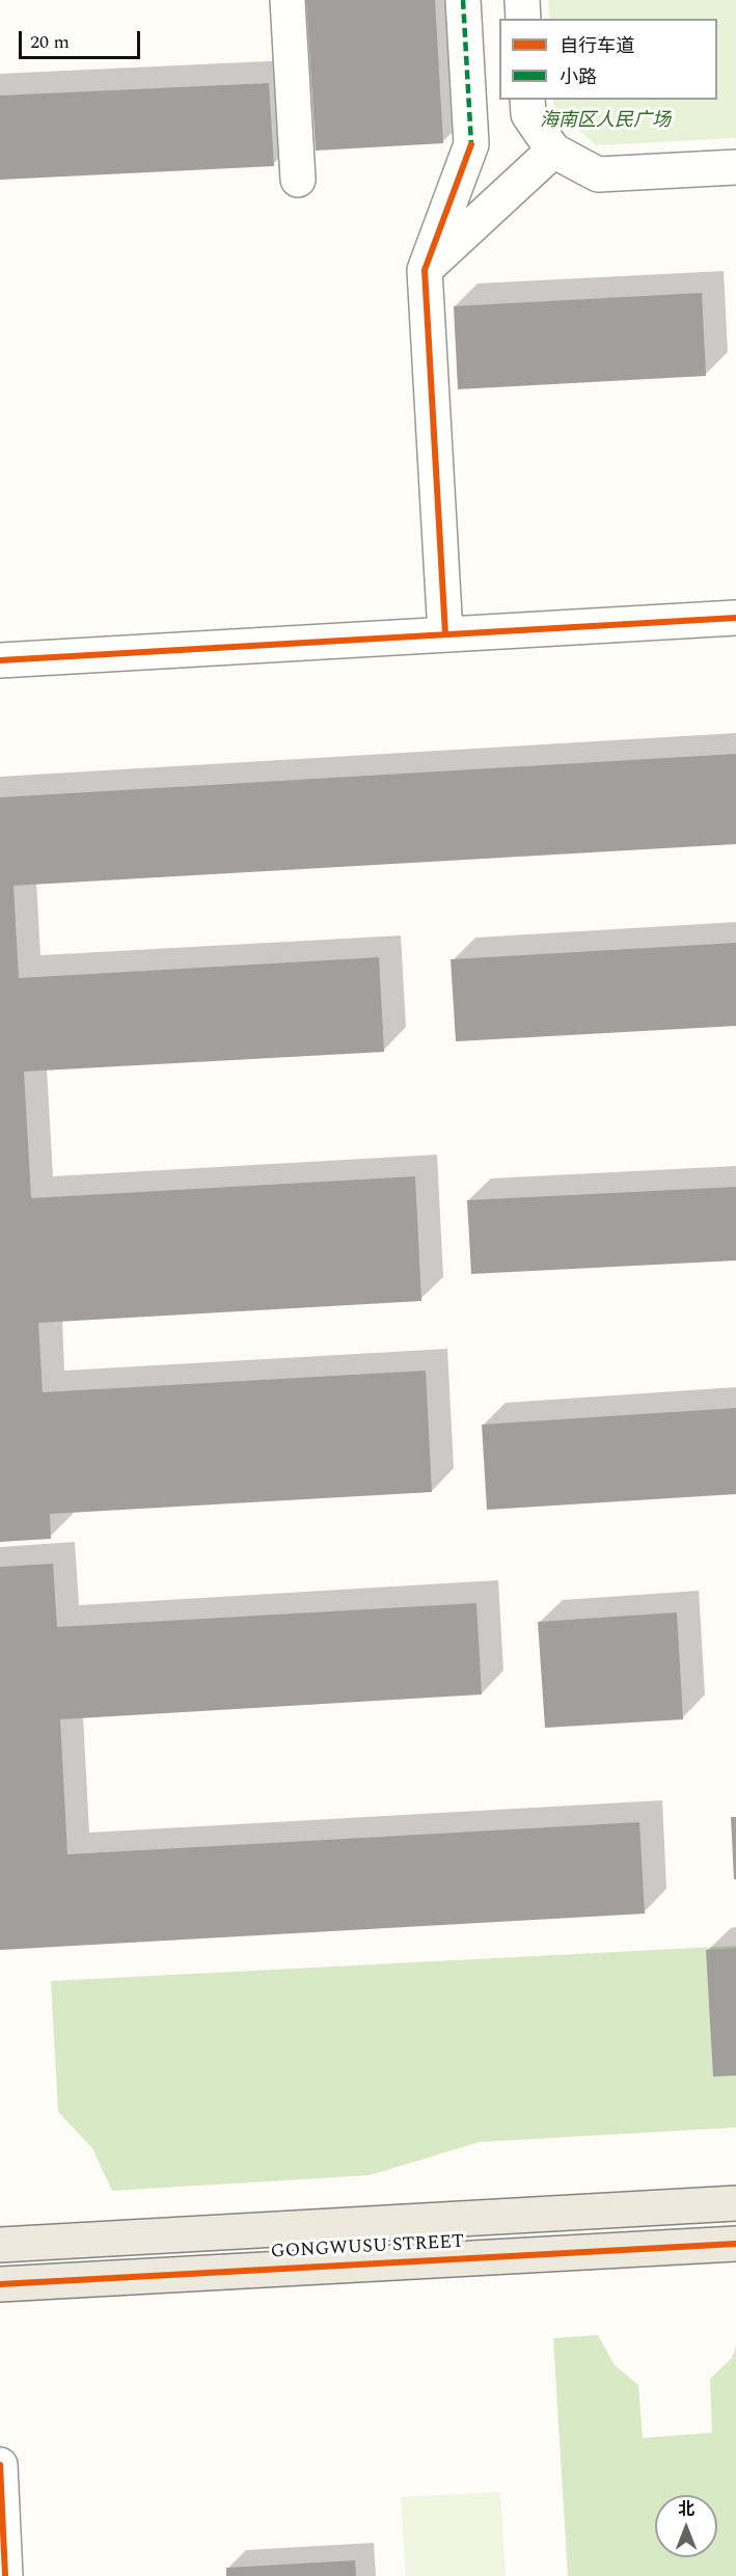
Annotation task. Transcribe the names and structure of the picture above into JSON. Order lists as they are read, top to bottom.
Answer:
{
  "streets": {
    "main road": ["GONGWUSU STREET"]
  },
  "parks": ["海南区人民广场"],
  "legend": ["自行车道", "小路"],
  "scale_bar": "20 m",
  "north": "top"
}
